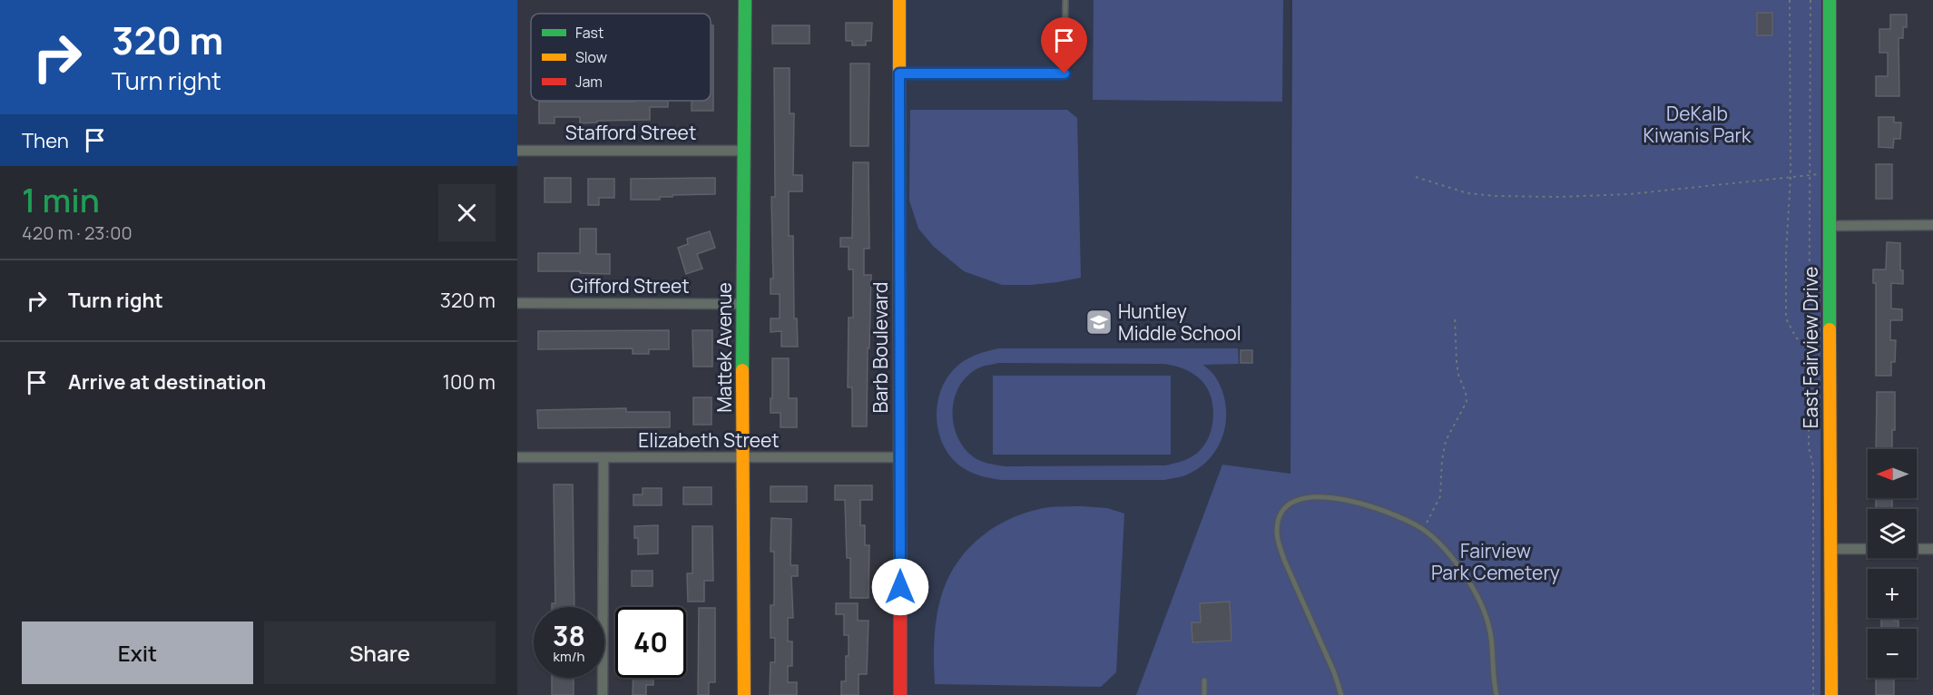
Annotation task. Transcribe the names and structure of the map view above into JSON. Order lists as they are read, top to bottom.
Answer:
{
  "streets": {
    "street": [
      "Stafford Street",
      "Gifford Street",
      "Mattek Avenue",
      "Barb Boulevard",
      "East Fairview Drive",
      "Elizabeth Street"
    ]
  },
  "crossings": [
    ["Stafford Street", "Mattek Avenue"],
    ["Gifford Street", "Mattek Avenue"],
    ["Mattek Avenue", "Elizabeth Street"],
    ["Barb Boulevard", "Elizabeth Street"]
  ],
  "parks": ["DeKalb Kiwanis Park", "Fairview Park Cemetery"],
  "places": {
    "school or university": ["Huntley Middle School"]
  },
  "legend": ["Fast", "Slow", "Jam"],
  "north": "left",
  "page": {
    "turn": ["320 m", "Turn right"],
    "then": "Then",
    "heading": ["1 min", "420 m · 23:00"],
    "list": [
      {
        "name": "Turn right",
        "value": "320 m"
      },
      {
        "name": "Arrive at destination",
        "value": "100 m"
      }
    ],
    "map_buttons": ["+", "−"],
    "speed": "38 km/h",
    "limit": "40",
    "buttons": ["Exit", "Share"]
  }
}
